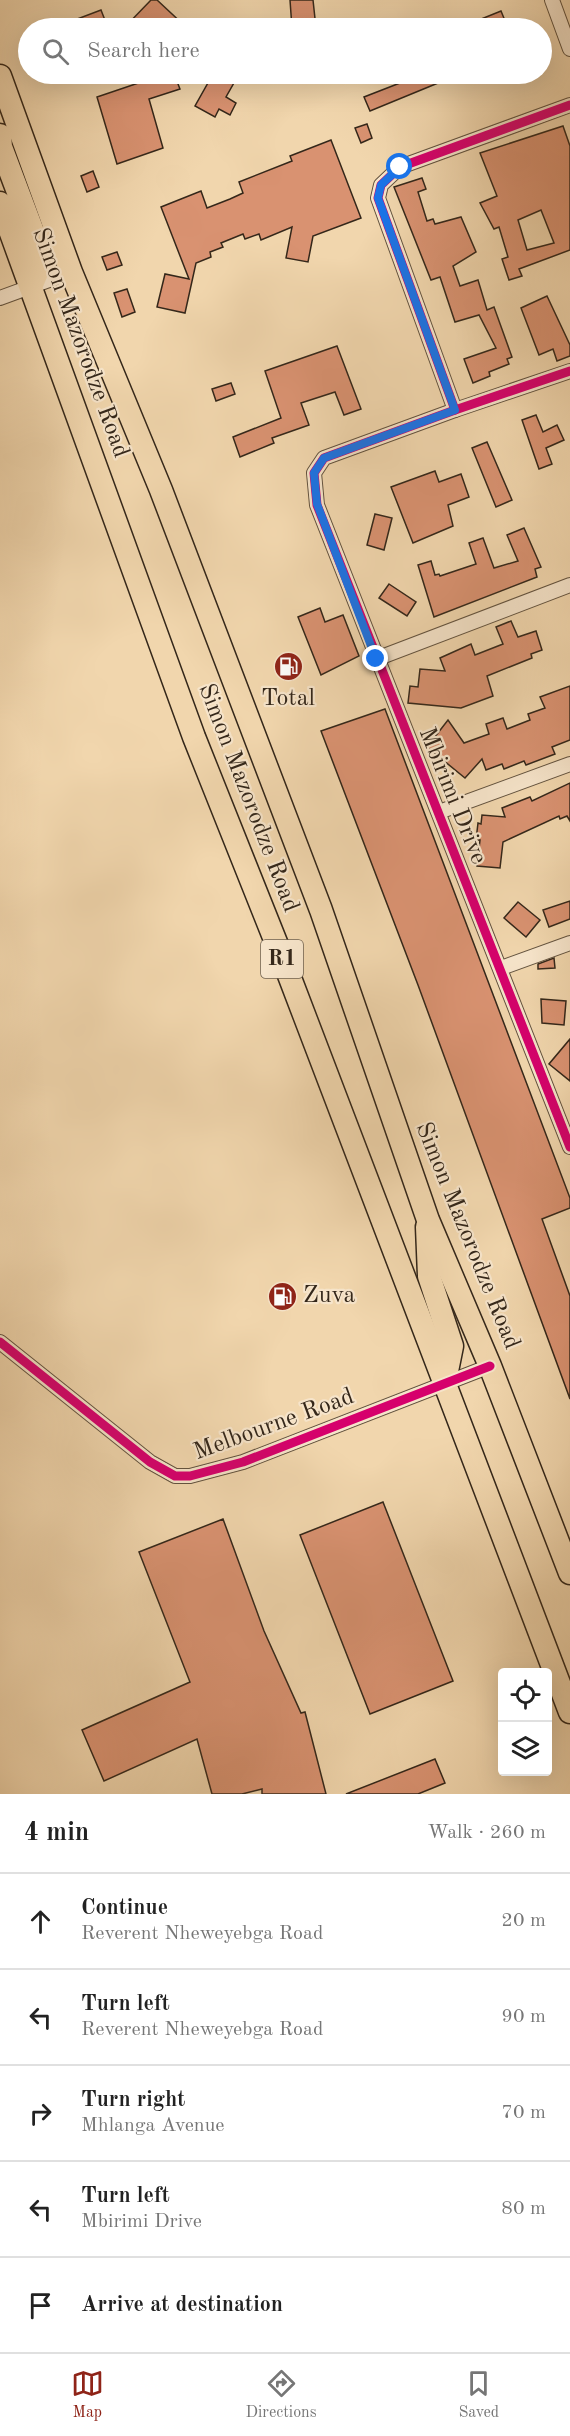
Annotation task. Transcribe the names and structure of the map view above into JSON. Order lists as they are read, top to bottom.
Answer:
{
  "streets": {
    "highway": ["Simon Mazorodze Road", "R1"],
    "street": ["Mbirimi Drive", "Melbourne Road"]
  },
  "crossings": [
    ["Simon Mazorodze Road", "Melbourne Road"]
  ],
  "places": {
    "fuel station": ["Total", "Zuva"]
  },
  "page": {
    "search": "Search here",
    "heading": ["4 min", "Walk · 260 m"],
    "list": [
      ["Continue", "Reverent Nheweyebga Road", "20 m"],
      ["Turn left", "Reverent Nheweyebga Road", "90 m"],
      ["Turn right", "Mhlanga Avenue", "70 m"],
      ["Turn left", "Mbirimi Drive", "80 m"],
      "Arrive at destination"
    ],
    "nav": ["Map", "Directions", "Saved"]
  }
}
